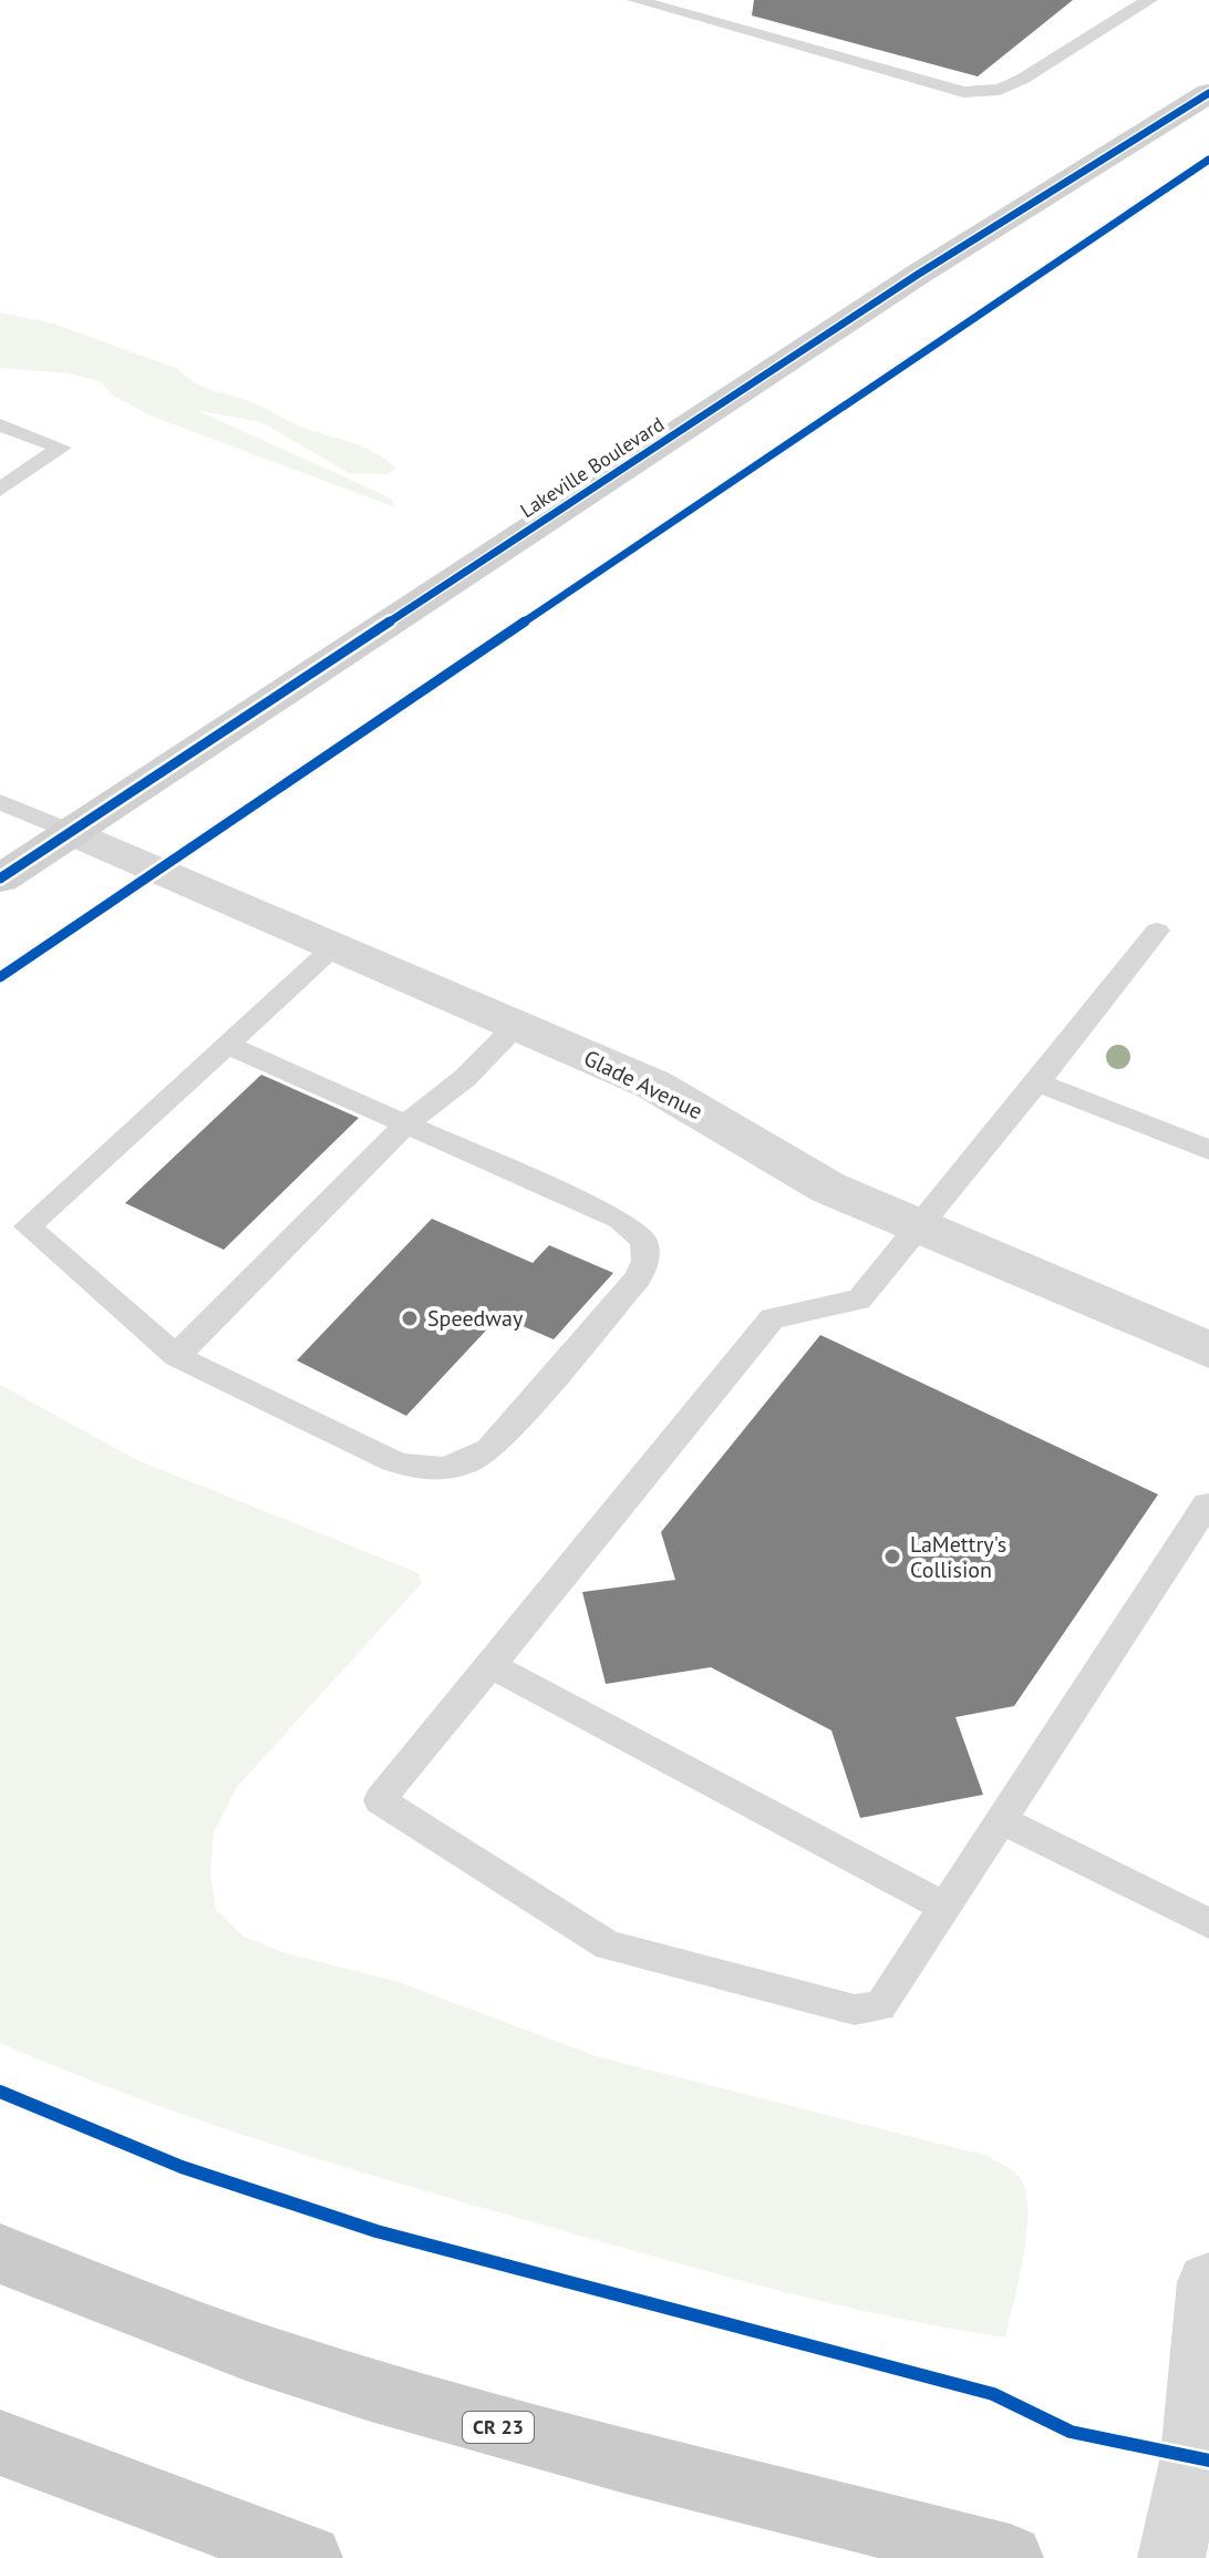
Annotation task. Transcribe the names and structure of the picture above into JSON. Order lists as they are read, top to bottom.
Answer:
{
  "streets": {
    "main road": ["CR 23"],
    "street": ["Lakeville Boulevard", "Glade Avenue"]
  },
  "crossings": [
    ["Lakeville Boulevard", "Glade Avenue"]
  ],
  "places": ["Speedway", "LaMettry's Collision"]
}
